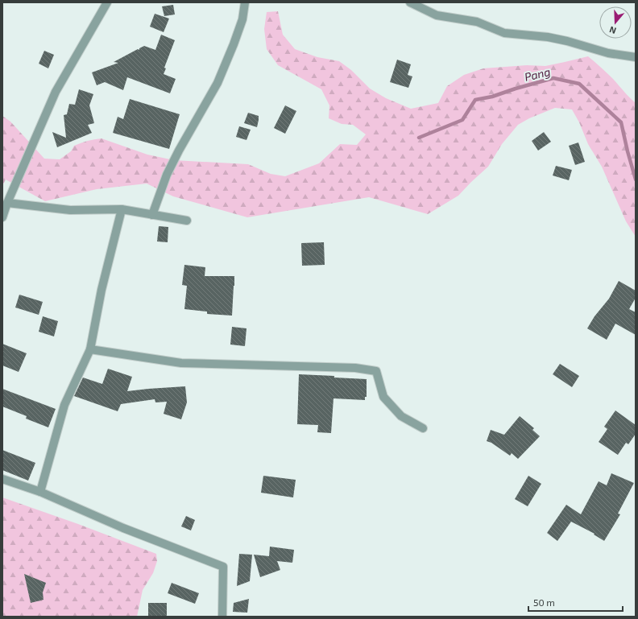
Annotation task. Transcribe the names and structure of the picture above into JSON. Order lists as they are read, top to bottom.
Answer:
{
  "water": ["Pang"],
  "scale_bar": "50 m",
  "north": "bottom"
}
